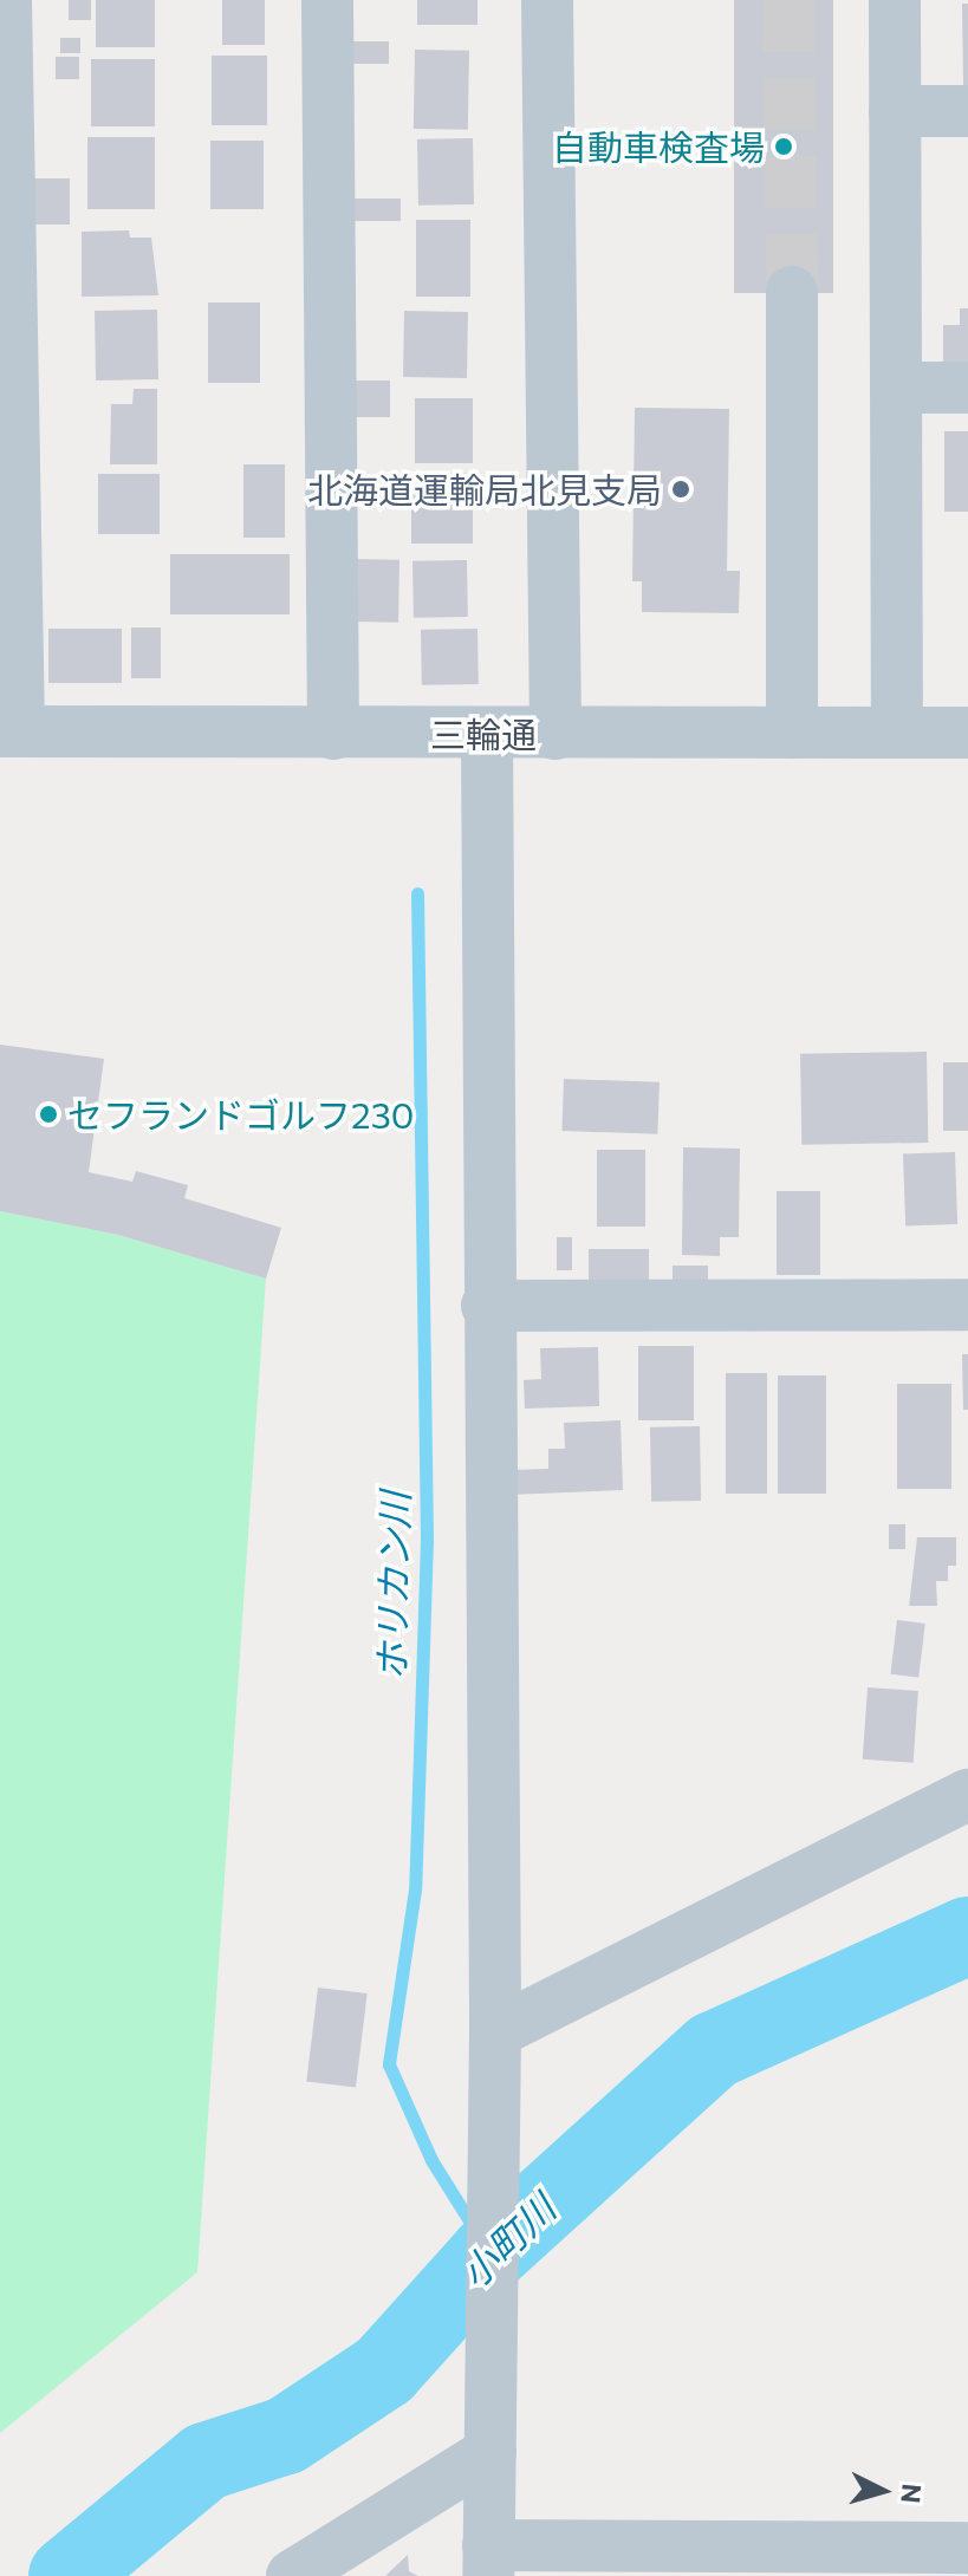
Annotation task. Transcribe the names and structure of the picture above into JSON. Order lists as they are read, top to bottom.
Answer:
{
  "streets": {
    "street": ["三輪通"]
  },
  "water": ["ホリカン川", "小町川"],
  "places": ["自動車検査場", "北海道運輸局北見支局", "セフランドゴルフ230"],
  "north": "right"
}
